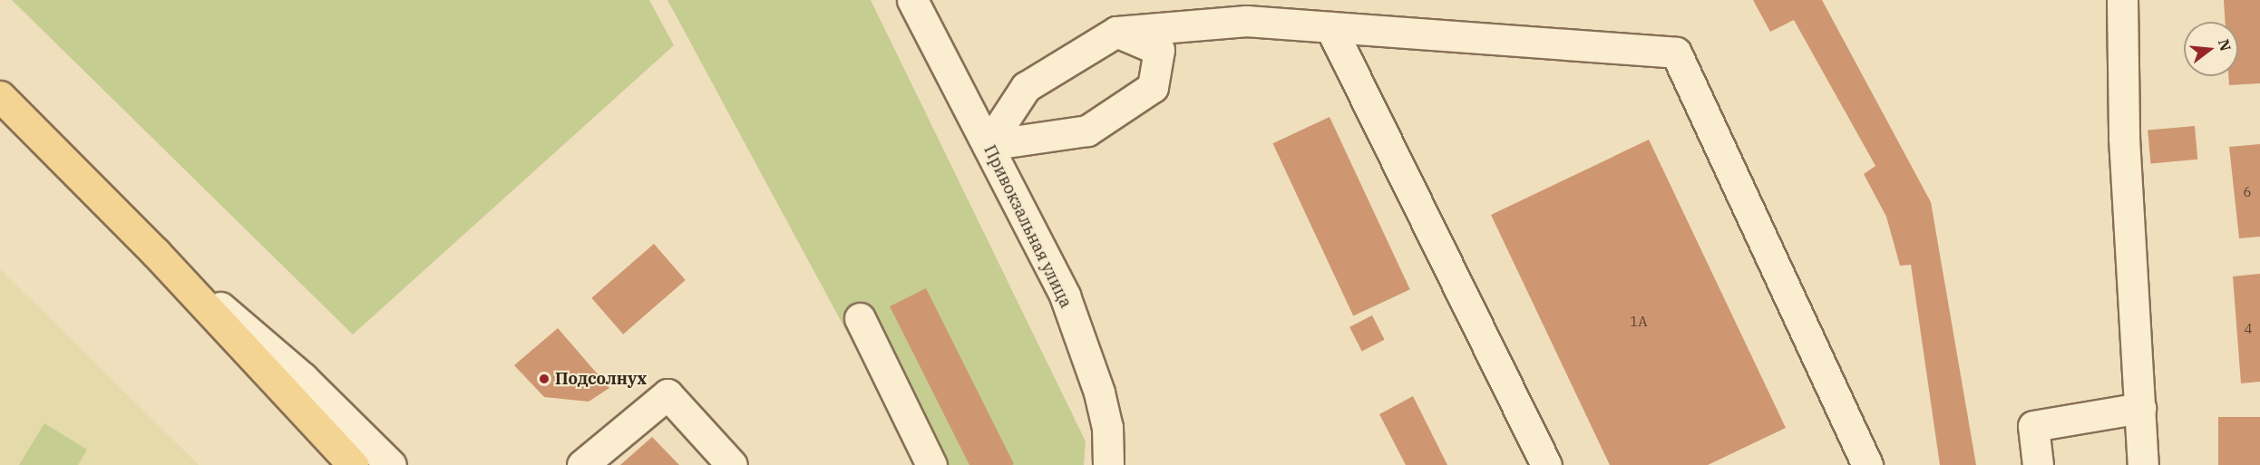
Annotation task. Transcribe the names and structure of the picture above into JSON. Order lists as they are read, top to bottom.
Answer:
{
  "streets": {
    "street": ["Привокзальная улица"]
  },
  "places": ["Подсолнух"],
  "house_numbers": ["6", "1А", "4"],
  "north": "right"
}
